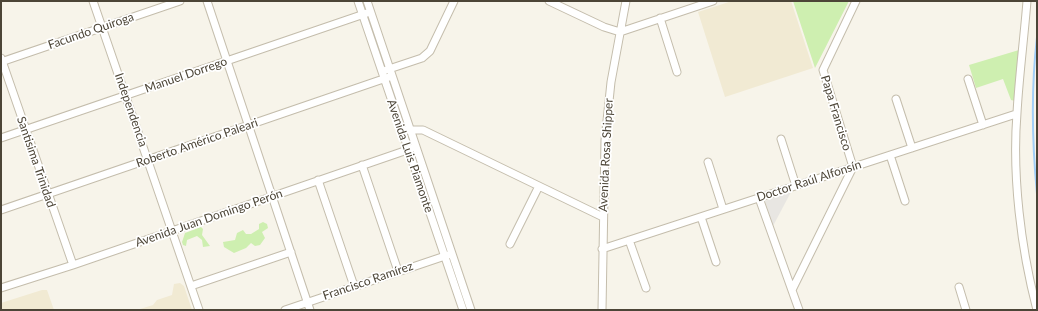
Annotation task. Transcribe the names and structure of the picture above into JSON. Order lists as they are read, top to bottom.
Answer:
{
  "streets": {
    "street": [
      "Facundo Quiroga",
      "Manuel Dorrego",
      "Independencia",
      "Papa Francisco",
      "Roberto Américo Paleari",
      "Avenida Rosa Shipper",
      "Avenida Luis Piamonte",
      "Santisima Trinidad",
      "Doctor Raúl Alfonsín",
      "Avenida Juan Domingo Perón",
      "Francisco Ramírez"
    ]
  },
  "crossings": [
    ["Facundo Quiroga", "Independencia"],
    ["Facundo Quiroga", "Santisima Trinidad"],
    ["Manuel Dorrego", "Independencia"],
    ["Manuel Dorrego", "Avenida Luis Piamonte"],
    ["Manuel Dorrego", "Santisima Trinidad"],
    ["Independencia", "Roberto Américo Paleari"],
    ["Independencia", "Avenida Juan Domingo Perón"],
    ["Papa Francisco", "Doctor Raúl Alfonsín"],
    ["Roberto Américo Paleari", "Avenida Luis Piamonte"],
    ["Roberto Américo Paleari", "Santisima Trinidad"],
    ["Avenida Rosa Shipper", "Doctor Raúl Alfonsín"],
    ["Avenida Luis Piamonte", "Avenida Juan Domingo Perón"],
    ["Avenida Luis Piamonte", "Francisco Ramírez"],
    ["Santisima Trinidad", "Avenida Juan Domingo Perón"]
  ]
}
